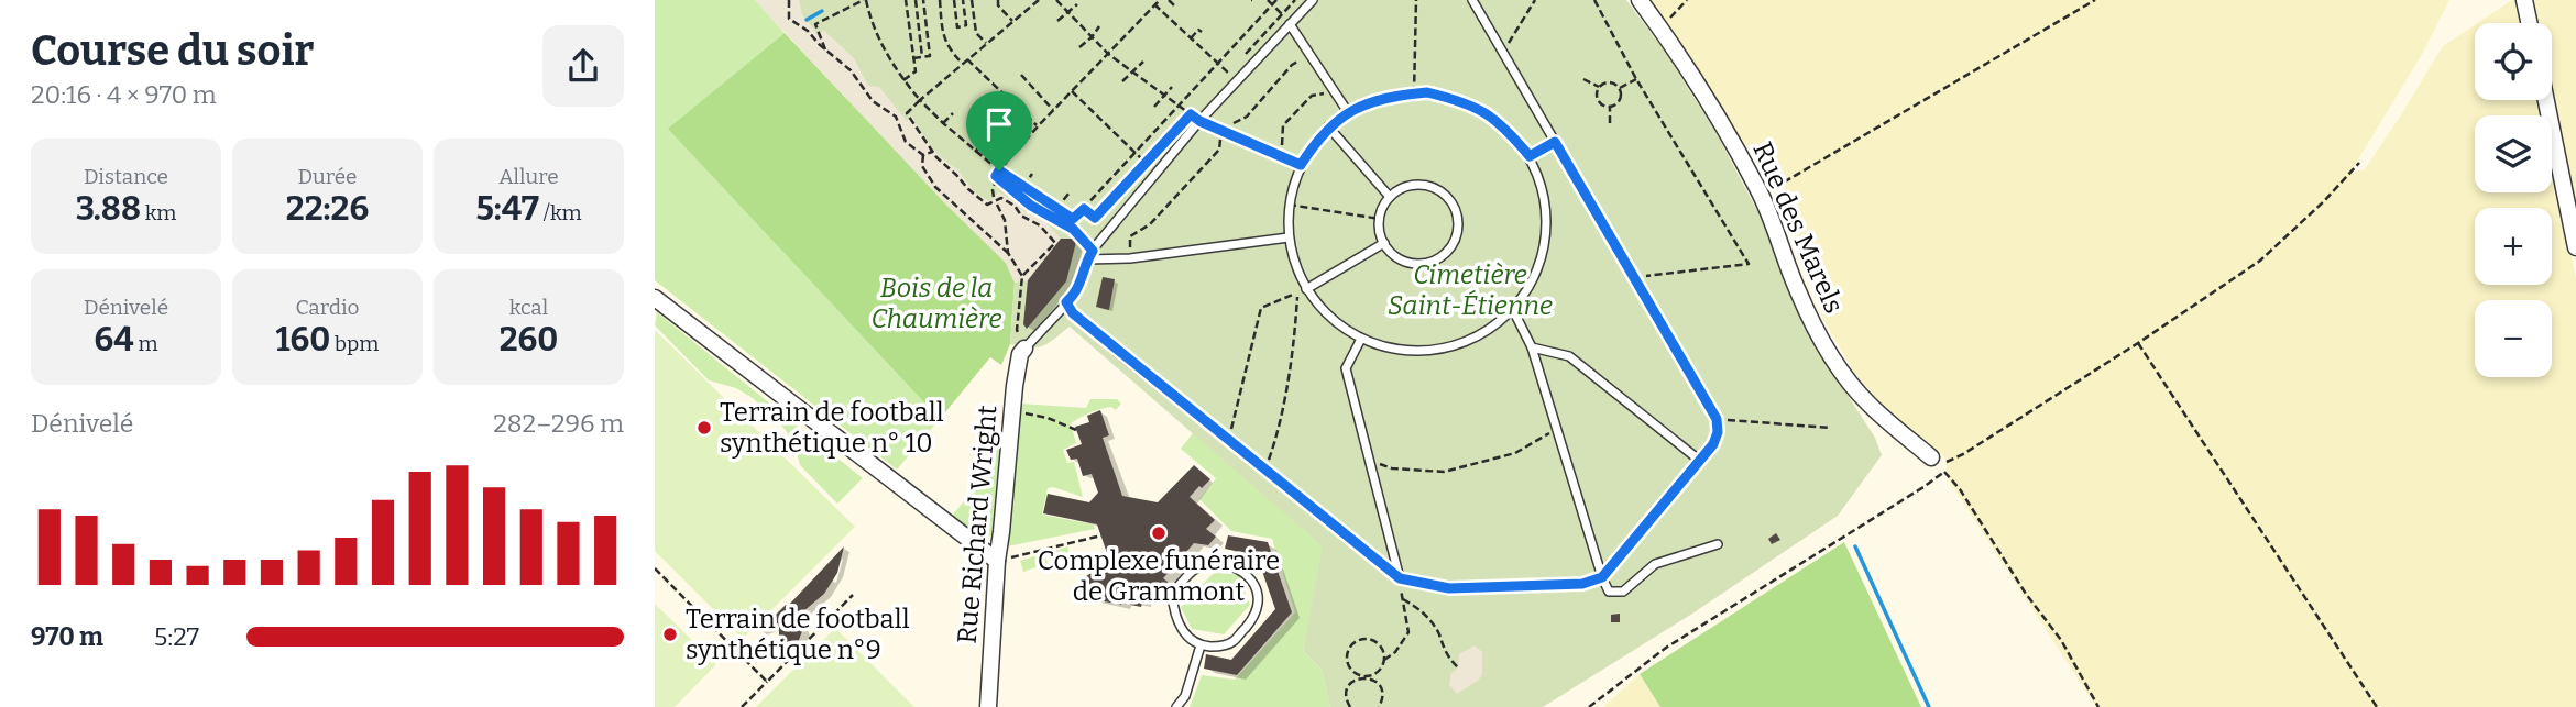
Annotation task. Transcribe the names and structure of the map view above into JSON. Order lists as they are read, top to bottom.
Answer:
{
  "streets": {
    "street": ["Rue des Marels", "Rue Richard Wright"]
  },
  "parks": ["Cimetière Saint-Étienne", "Bois de la Chaumière"],
  "places": ["Terrain de football synthétique n° 10", "Complexe funéraire de Grammont", "Terrain de football synthétique n°9"],
  "page": {
    "heading": ["Course du soir", "20:16 · 4 × 970 m"],
    "map_buttons": ["+", "−"],
    "stats": [
      ["Distance", "3.88 km"],
      ["Durée", "22:26"],
      ["Allure", "5:47 /km"],
      ["Dénivelé", "64 m"],
      ["Cardio", "160 bpm"],
      ["kcal", "260"]
    ],
    "chart": ["Dénivelé", "282–296 m"],
    "list": [
      {
        "name": "970 m",
        "note": "5:27"
      }
    ]
  }
}
